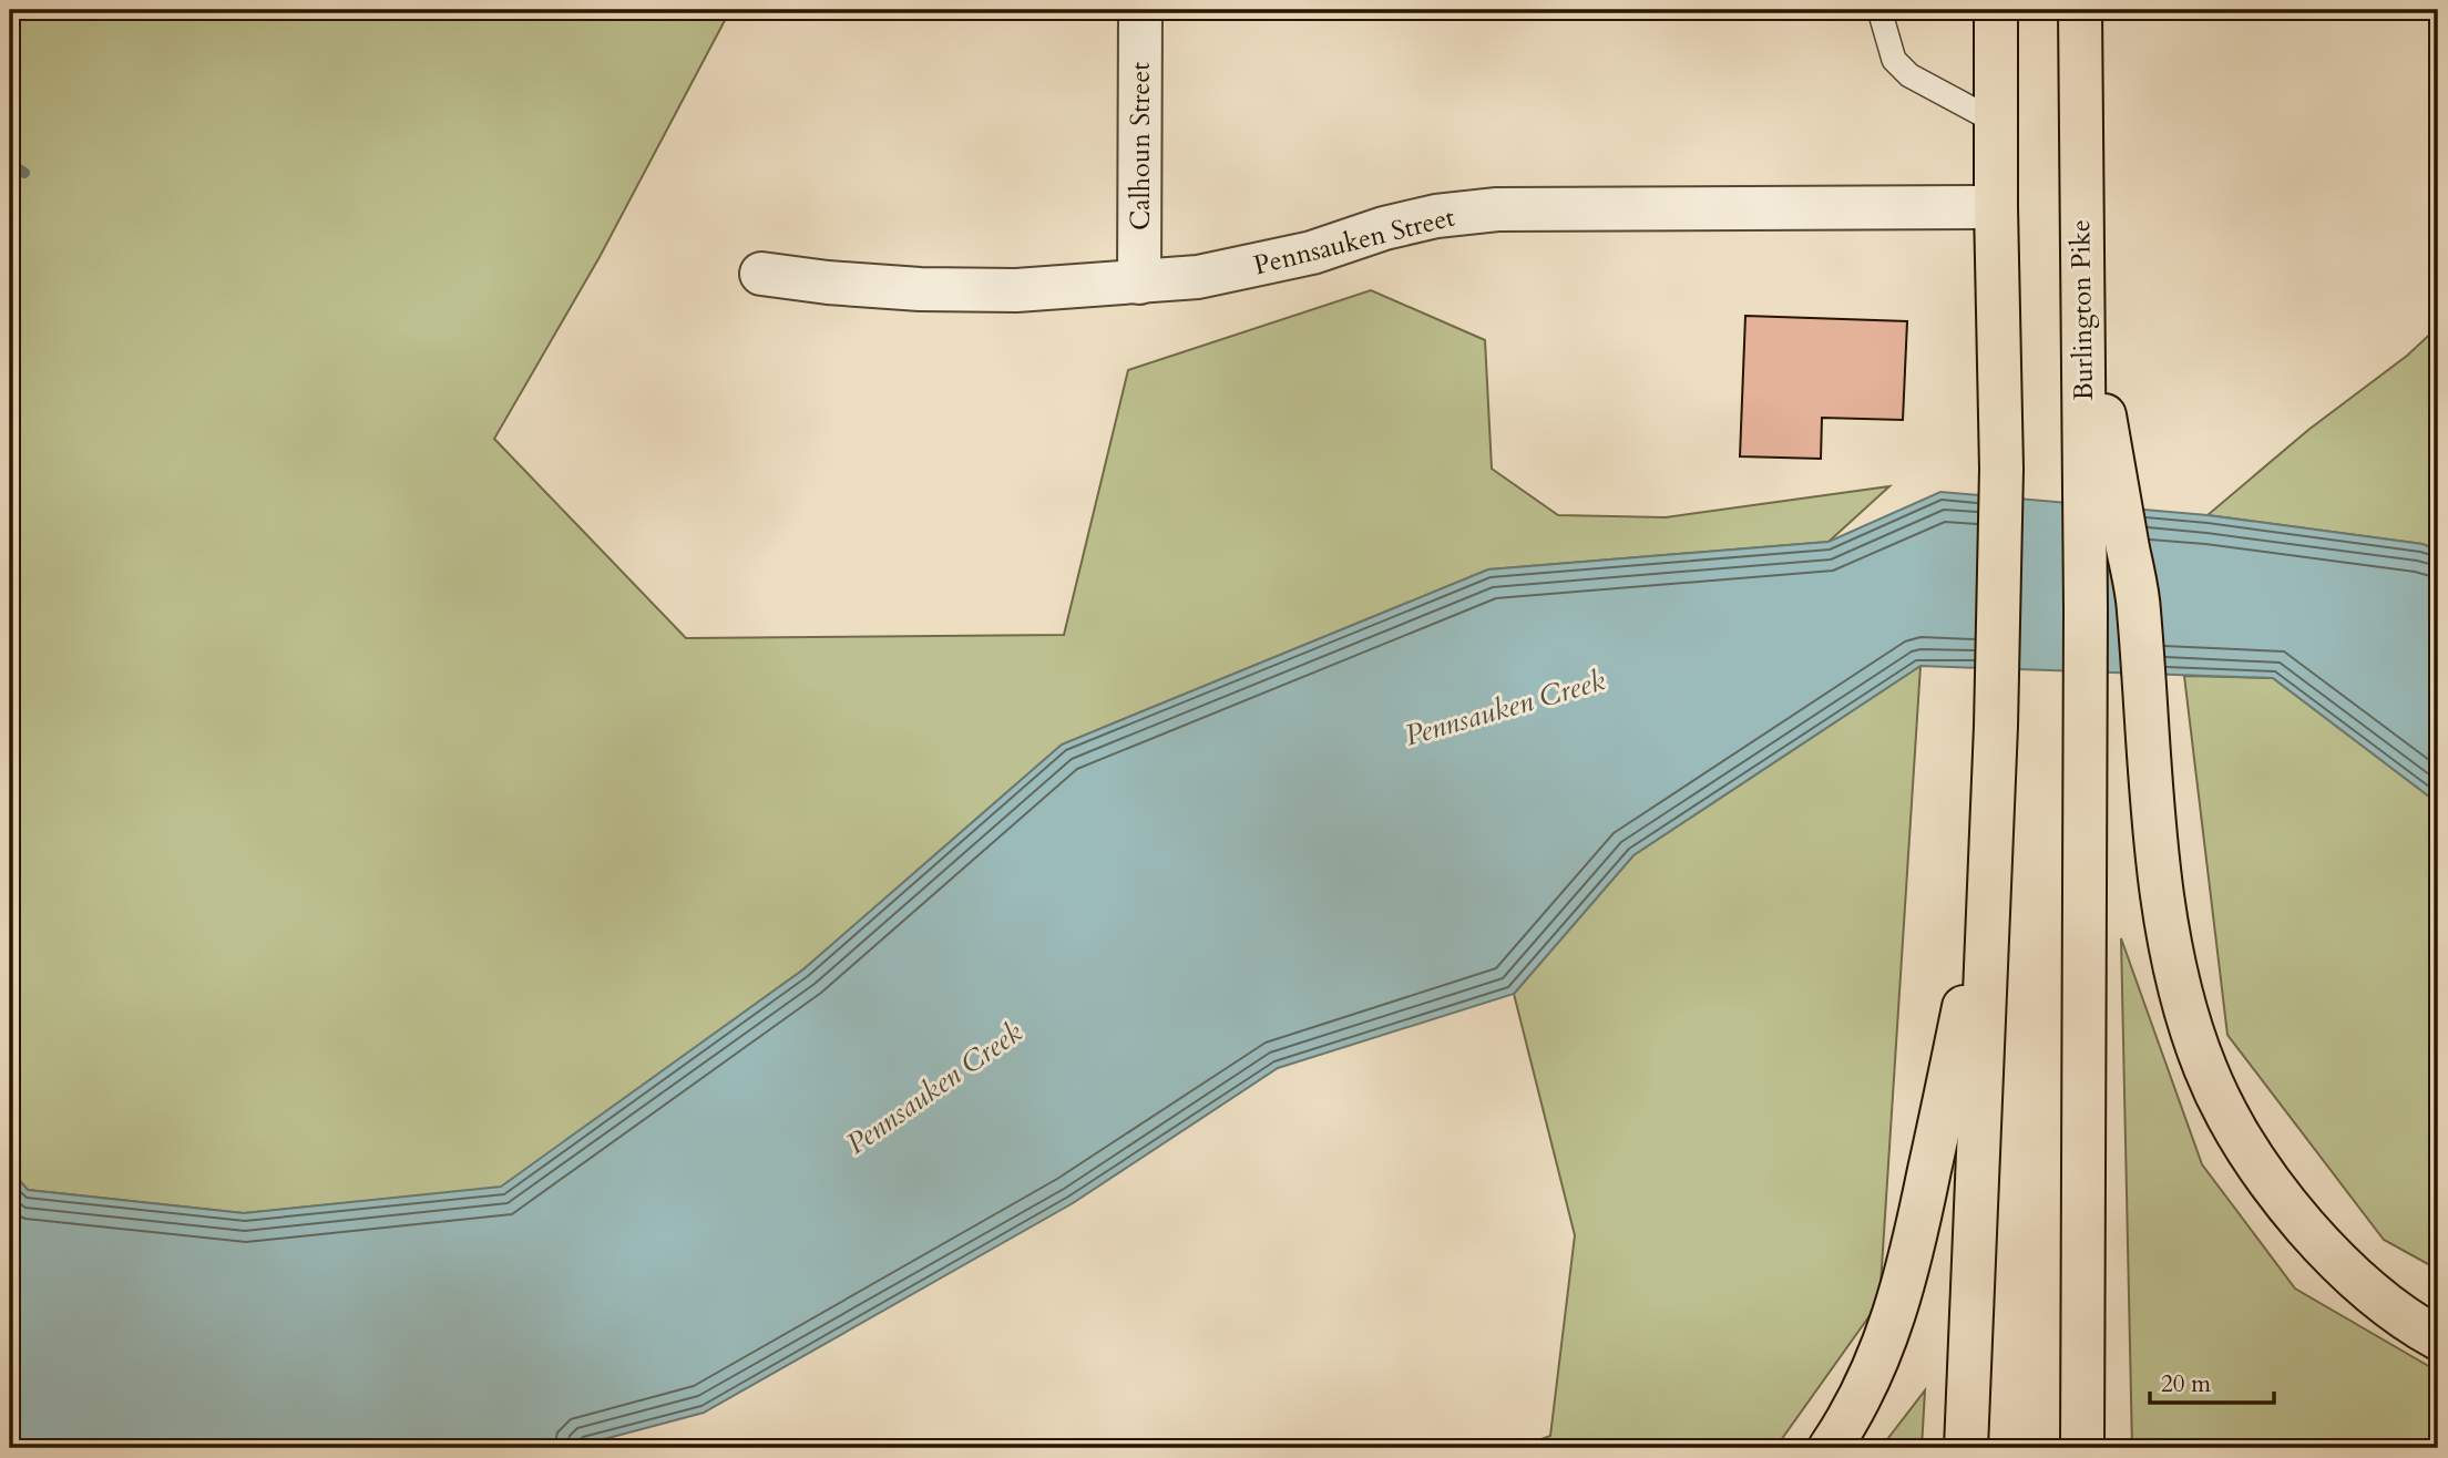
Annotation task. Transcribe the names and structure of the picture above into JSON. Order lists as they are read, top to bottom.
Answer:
{
  "streets": {
    "highway": ["Burlington Pike"],
    "street": ["Calhoun Street", "Pennsauken Street"]
  },
  "crossings": [
    ["Calhoun Street", "Pennsauken Street"]
  ],
  "water": ["Pennsauken Creek"],
  "scale_bar": "20 m"
}
